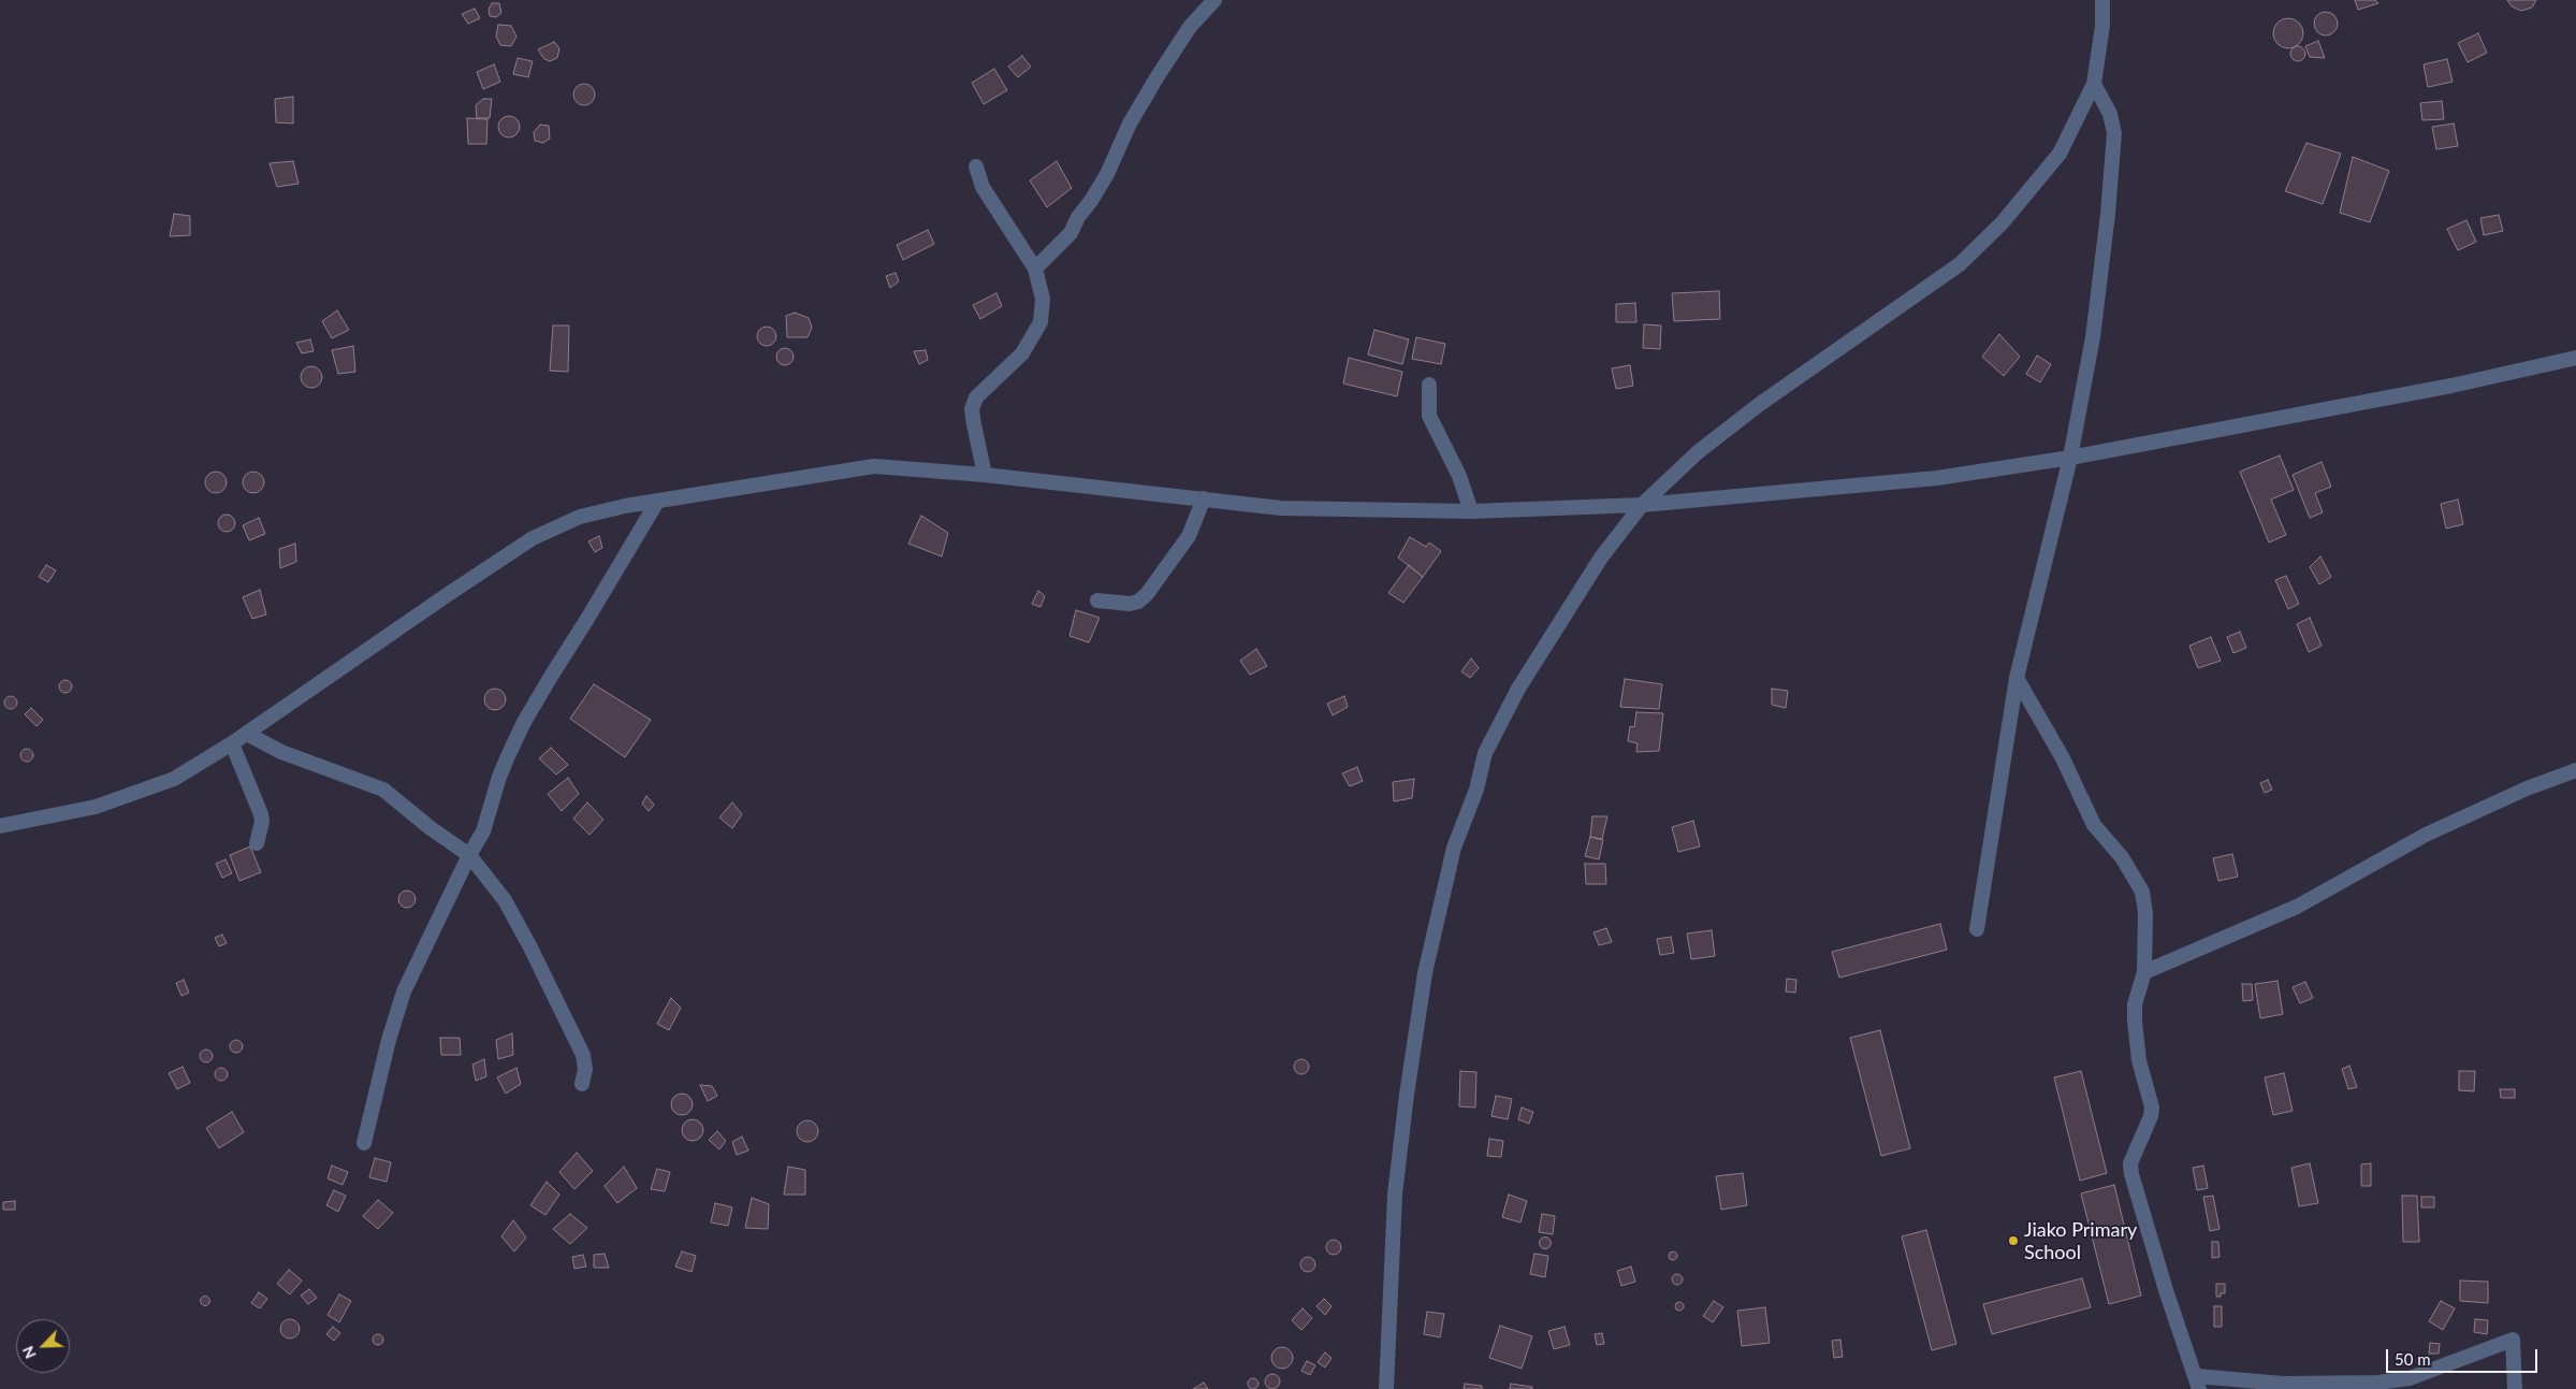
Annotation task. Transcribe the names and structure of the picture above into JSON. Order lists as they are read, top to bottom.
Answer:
{
  "places": ["Jiako Primary School"],
  "scale_bar": "50 m",
  "north": "bottom left"
}
